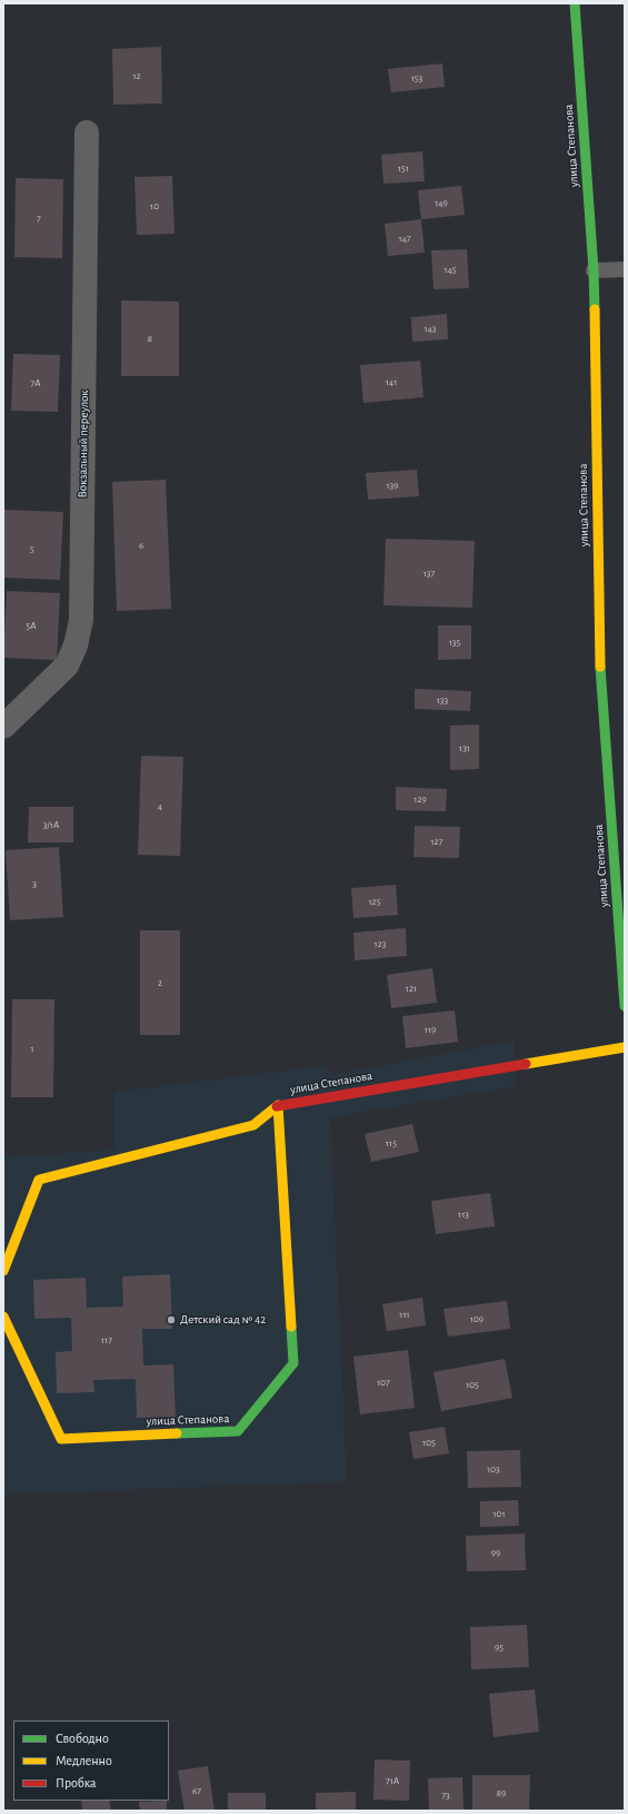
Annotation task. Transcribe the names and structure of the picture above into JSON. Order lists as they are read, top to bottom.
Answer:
{
  "streets": {
    "street": ["улица Степанова", "Вокзальный переулок"]
  },
  "places": ["Детский сад № 42"],
  "house_numbers": [
    "12",
    "153",
    "151",
    "149",
    "10",
    "7",
    "147",
    "145",
    "143",
    "8",
    "141",
    "7А",
    "139",
    "6",
    "5",
    "137",
    "5А",
    "135",
    "133",
    "131",
    "129",
    "4",
    "3/1А",
    "127",
    "3",
    "125",
    "123",
    "2",
    "121",
    "119",
    "1",
    "115",
    "113",
    "111",
    "109",
    "117",
    "107",
    "105",
    "105",
    "103",
    "101",
    "99",
    "95",
    "71А",
    "67",
    "89",
    "73"
  ],
  "legend": ["Свободно", "Медленно", "Пробка"]
}
